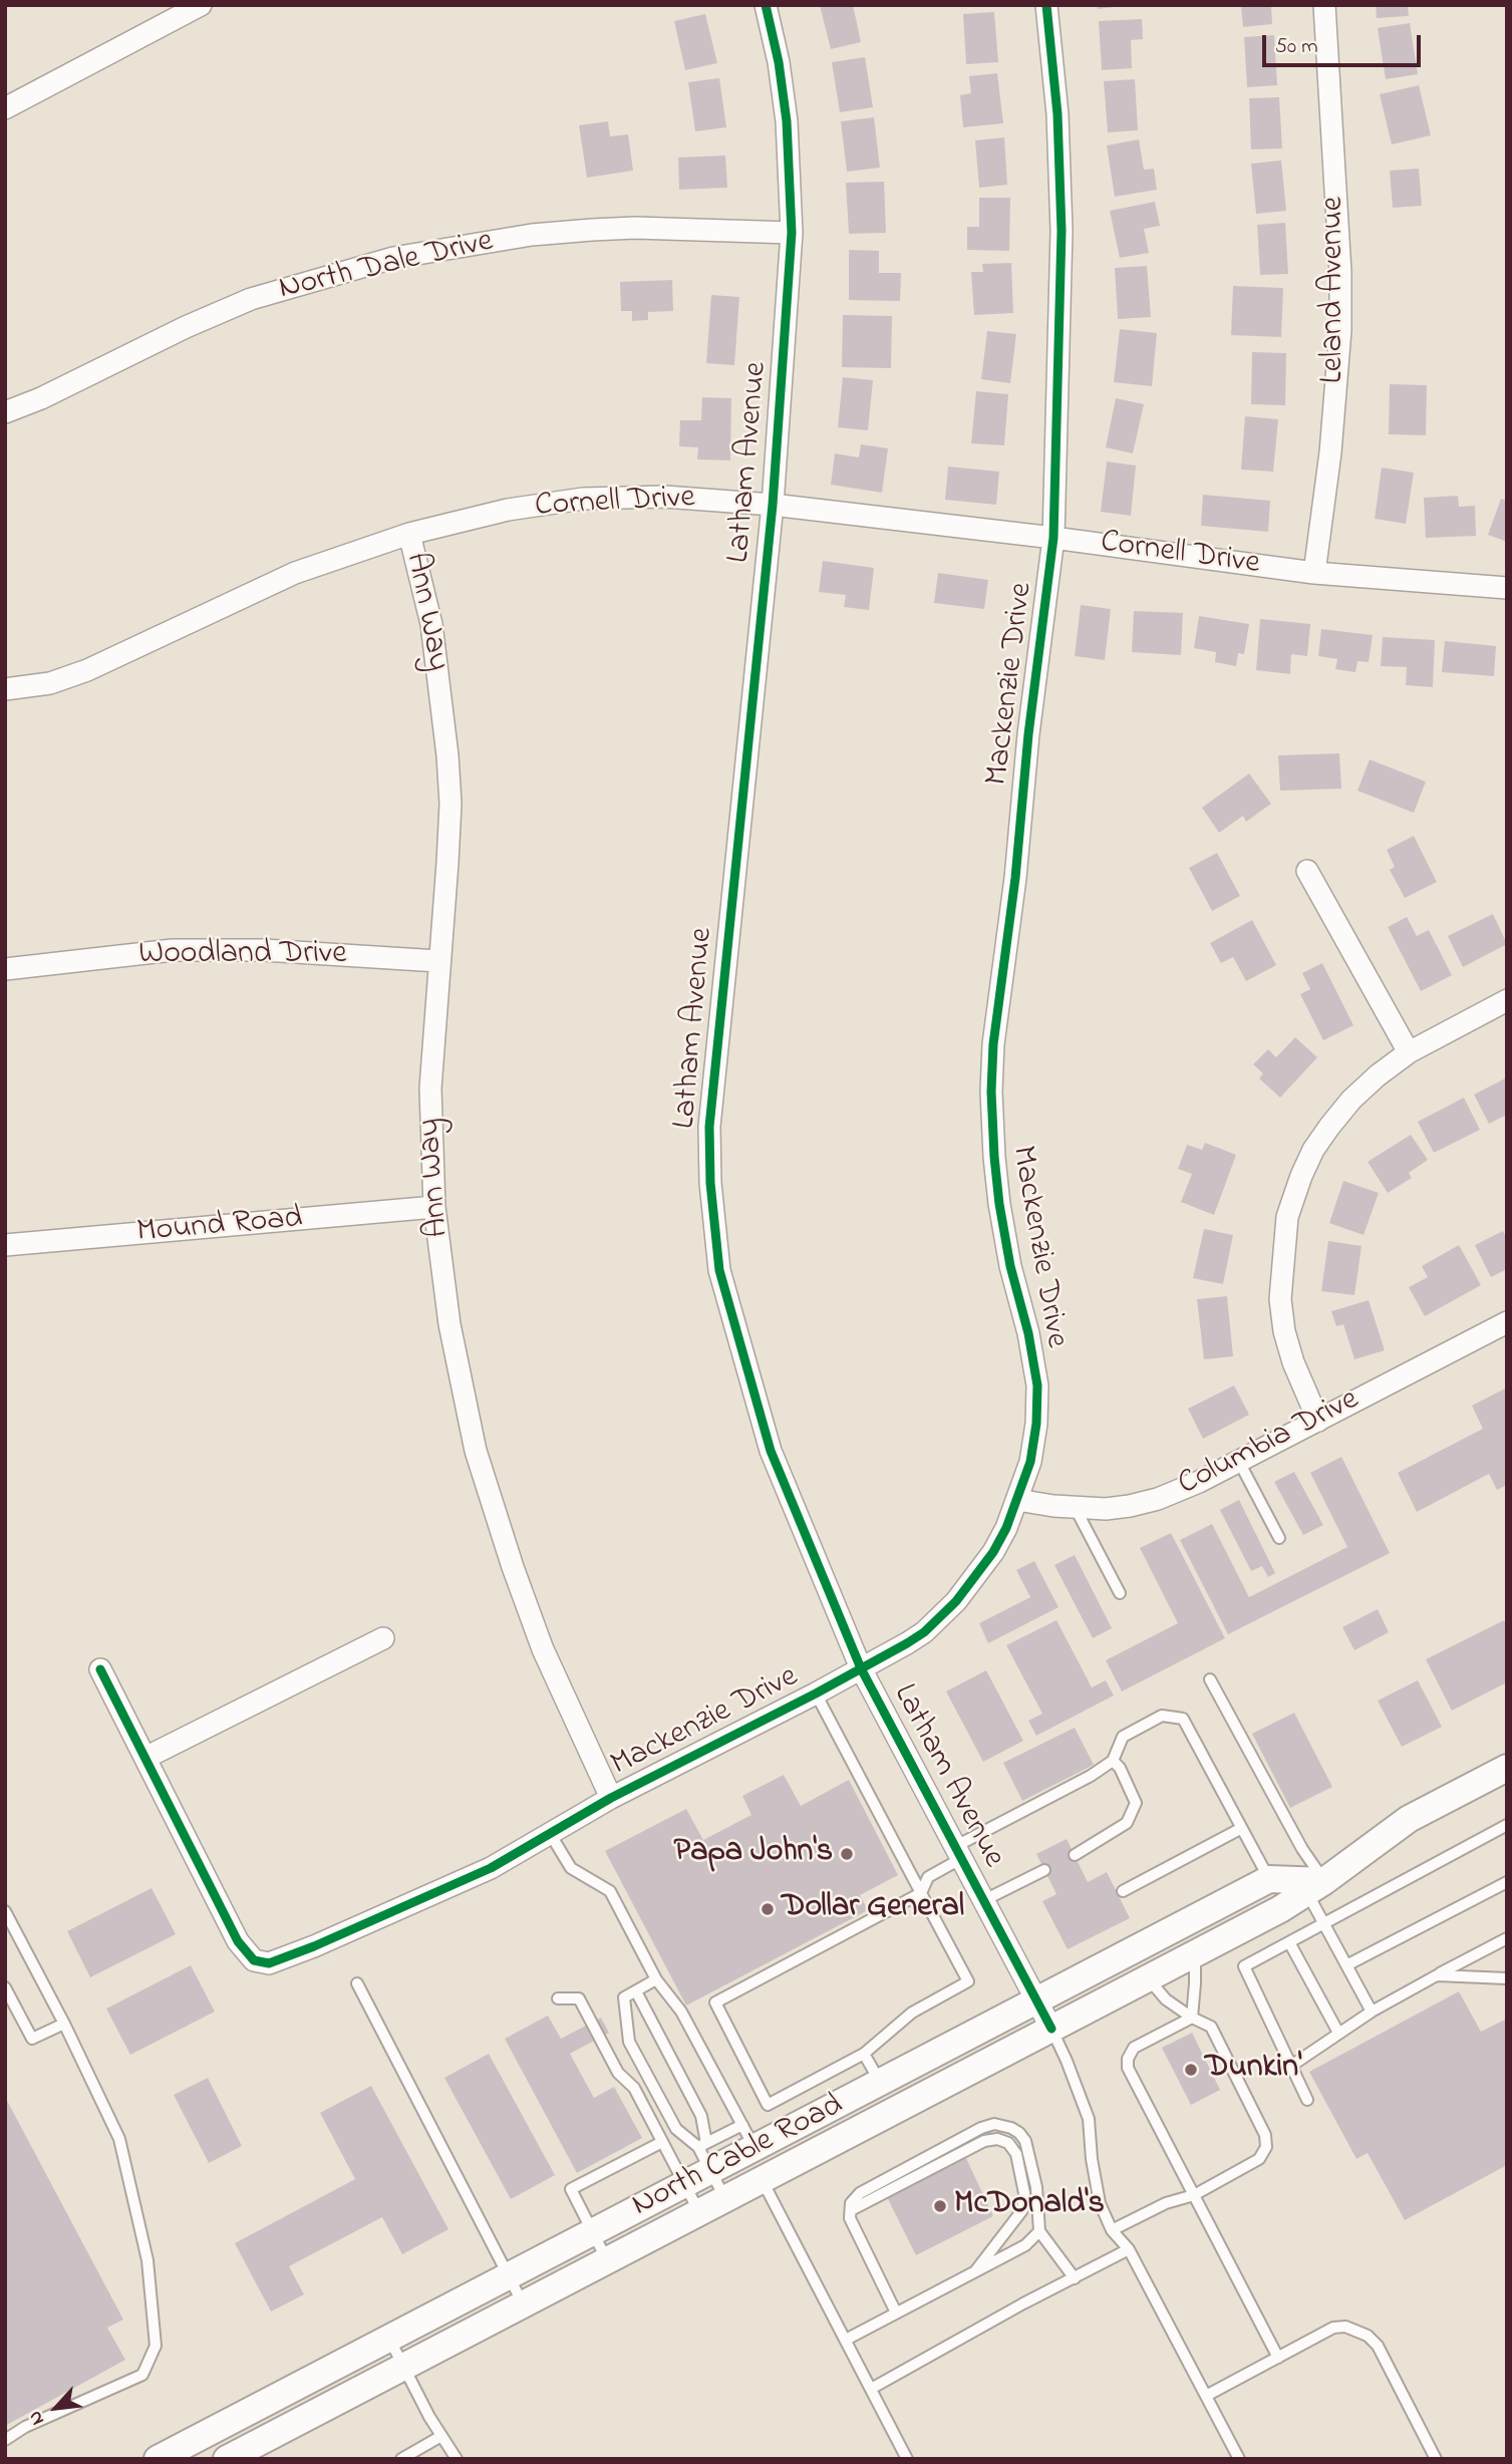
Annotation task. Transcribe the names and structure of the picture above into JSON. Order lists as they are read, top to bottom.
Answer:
{
  "streets": {
    "street": [
      "North Dale Drive",
      "Leland Avenue",
      "Latham Avenue",
      "Cornell Drive",
      "Ann Way",
      "Mackenzie Drive",
      "Woodland Drive",
      "Mound Road",
      "Columbia Drive",
      "North Cable Road"
    ]
  },
  "crossings": [
    ["North Dale Drive", "Latham Avenue"],
    ["Leland Avenue", "Cornell Drive"],
    ["Latham Avenue", "Cornell Drive"],
    ["Latham Avenue", "Mackenzie Drive"],
    ["Latham Avenue", "North Cable Road"],
    ["Cornell Drive", "Ann Way"],
    ["Cornell Drive", "Mackenzie Drive"],
    ["Ann Way", "Mackenzie Drive"],
    ["Ann Way", "Woodland Drive"],
    ["Ann Way", "Mound Road"],
    ["Mackenzie Drive", "Columbia Drive"]
  ],
  "places": [
    "Papa John's",
    "Dollar General",
    "Dunkin'",
    "McDonald's"
  ],
  "scale_bar": "50 m",
  "north": "bottom left"
}
